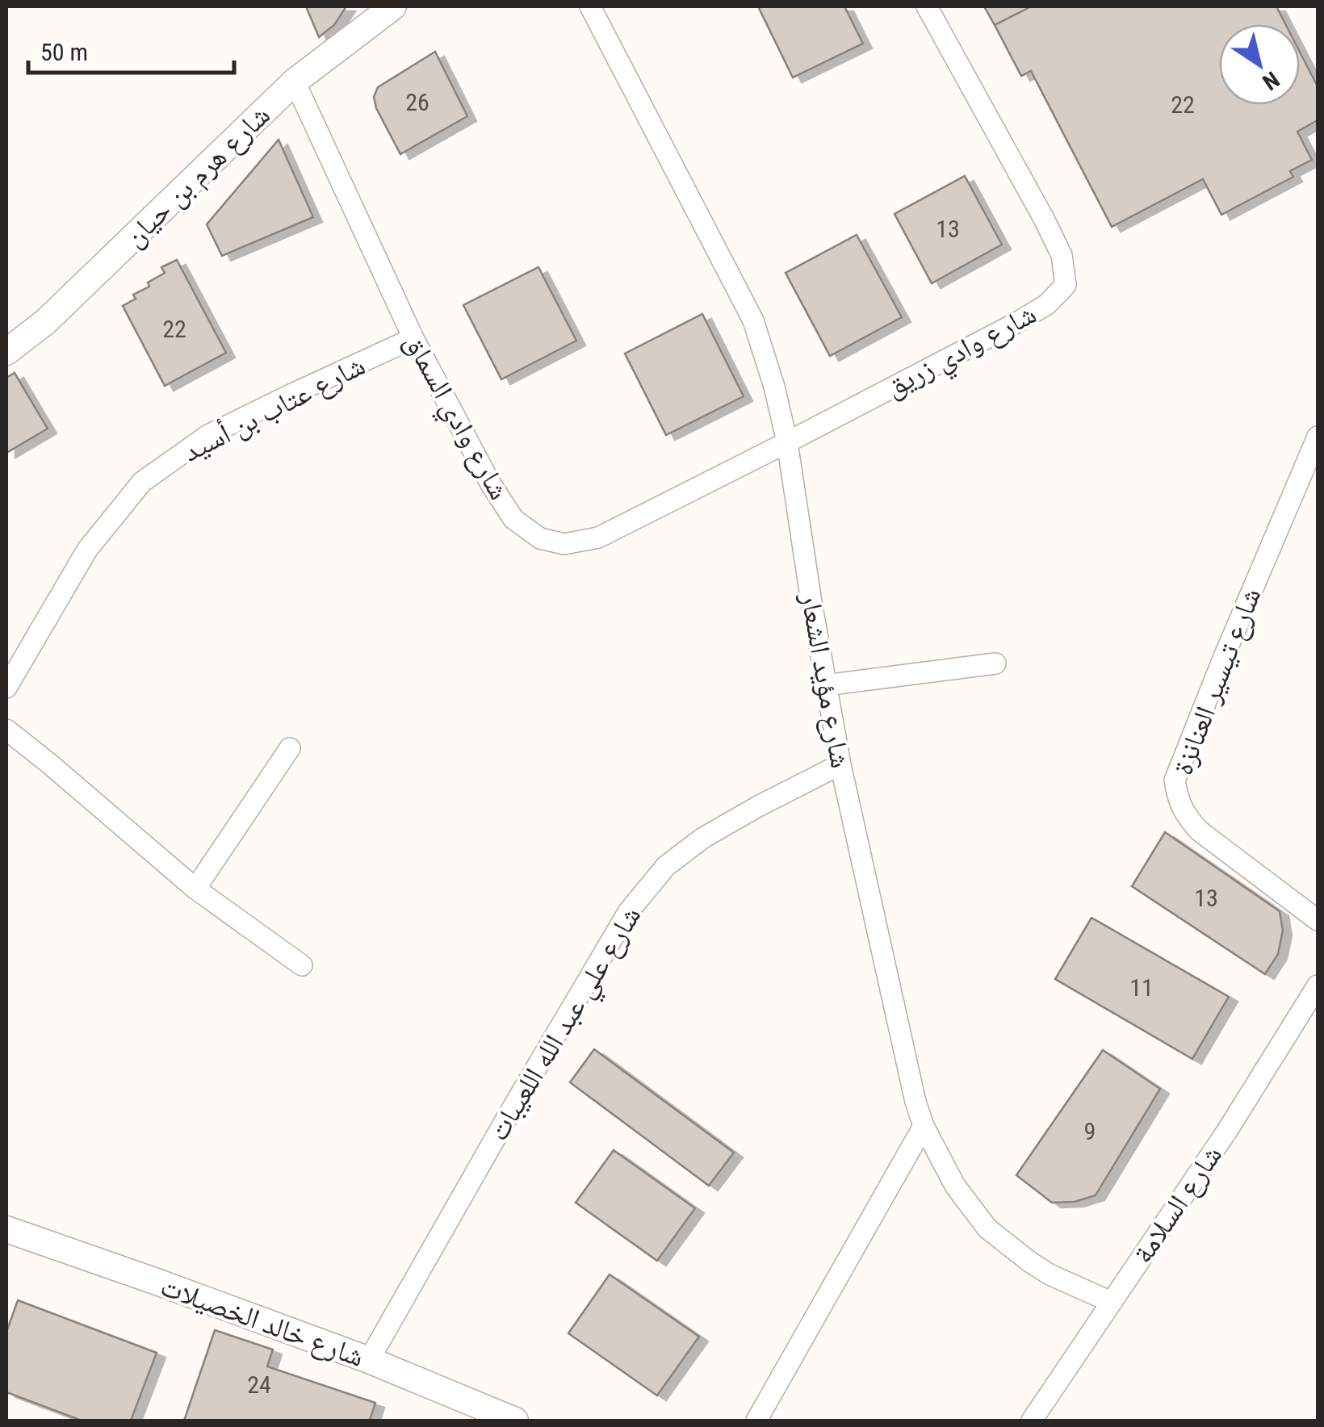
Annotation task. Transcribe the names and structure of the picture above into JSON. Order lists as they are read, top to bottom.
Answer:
{
  "streets": {
    "street": [
      "شارع هرم بن حيان",
      "شارع وادي زريق",
      "شارع عتاب بن أسيد",
      "شارع وادي السماق",
      "شارع مؤيد الشعار",
      "شارع تيسير العنانزة",
      "شارع علي عبد الله اللعيبات",
      "شارع السلامة",
      "شارع خالد الخصيلات"
    ]
  },
  "crossings": [
    ["شارع هرم بن حيان", "شارع وادي السماق"],
    ["شارع وادي زريق", "شارع وادي السماق"],
    ["شارع وادي زريق", "شارع مؤيد الشعار"],
    ["شارع عتاب بن أسيد", "شارع وادي السماق"],
    ["شارع وادي السماق", "شارع مؤيد الشعار"],
    ["شارع مؤيد الشعار", "شارع علي عبد الله اللعيبات"],
    ["شارع مؤيد الشعار", "شارع السلامة"],
    ["شارع علي عبد الله اللعيبات", "شارع خالد الخصيلات"]
  ],
  "house_numbers": [
    "26",
    "22",
    "13",
    "22",
    "13",
    "11",
    "9",
    "24"
  ],
  "scale_bar": "50 m",
  "north": "bottom right"
}
